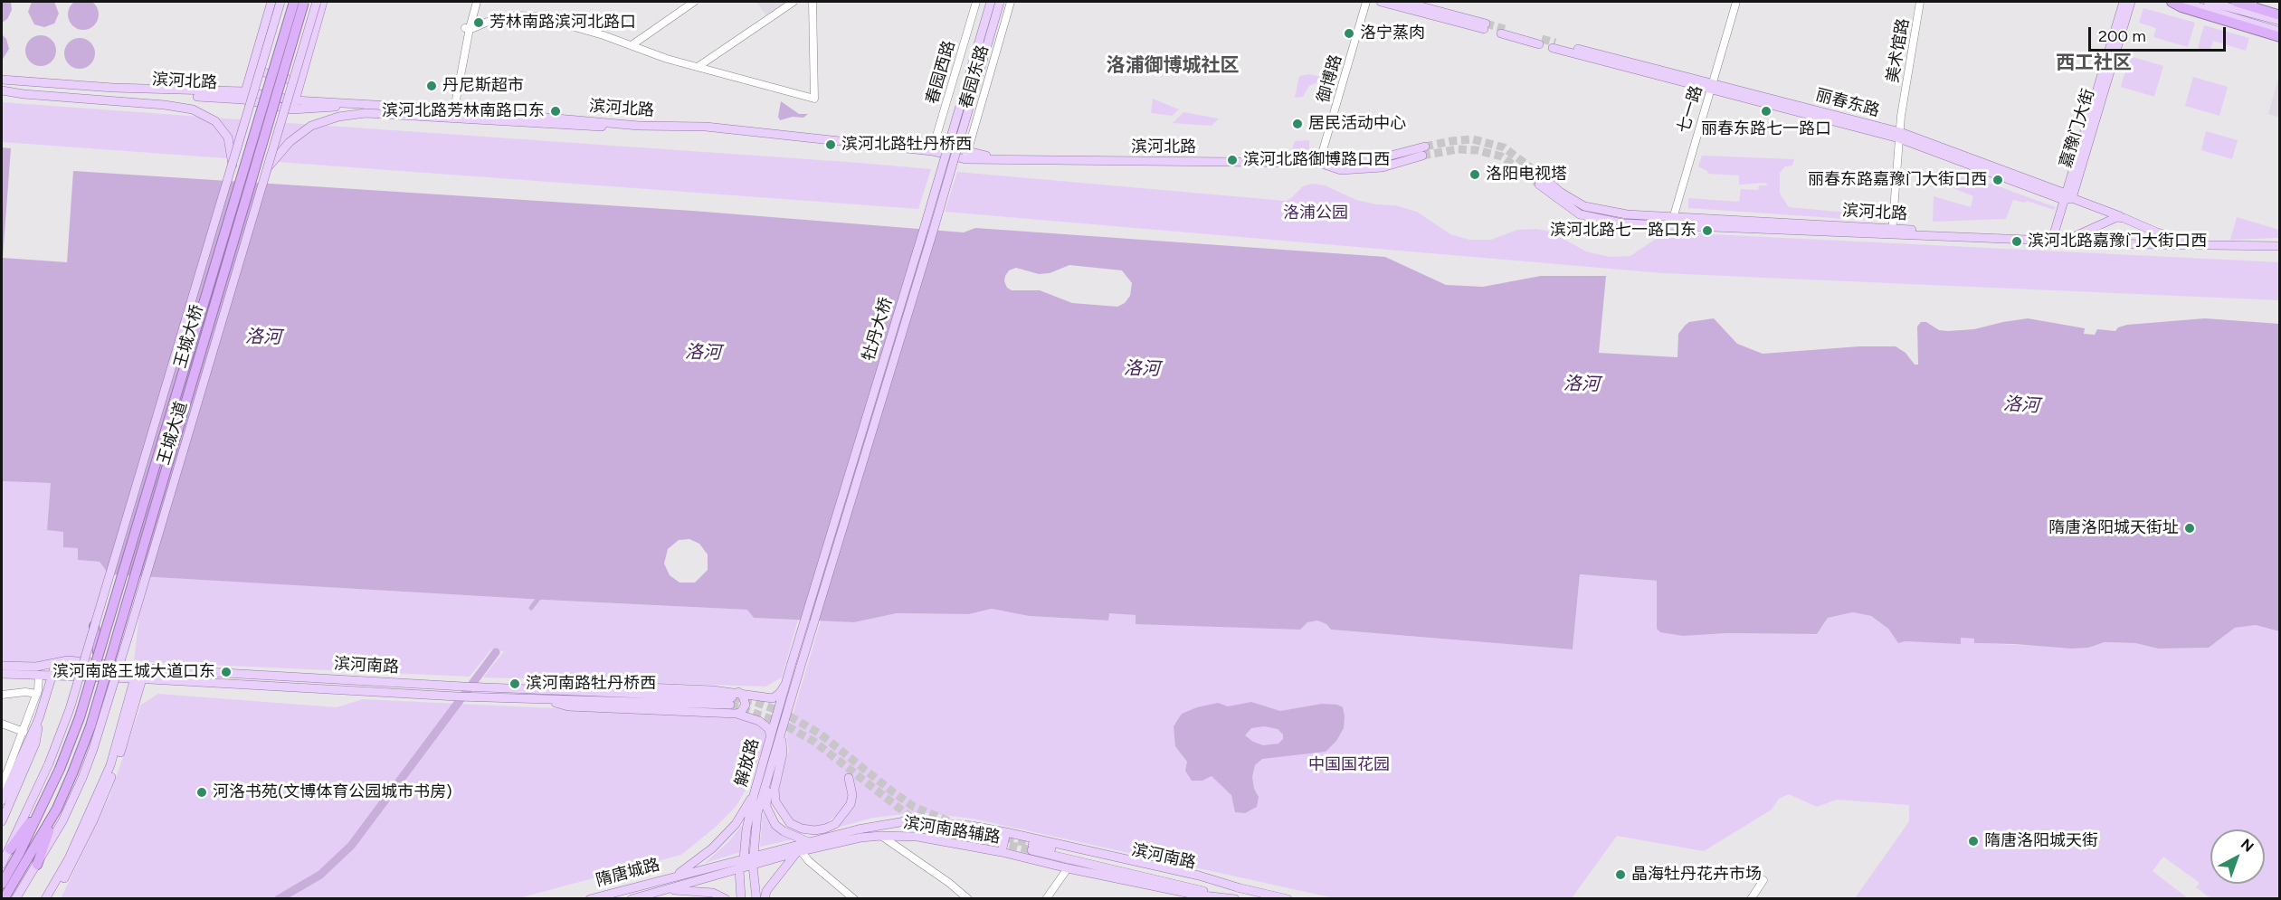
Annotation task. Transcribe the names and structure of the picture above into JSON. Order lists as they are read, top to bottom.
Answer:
{
  "streets": {
    "highway": ["王城大桥", "王城大道"],
    "main road": [
      "滨河北路",
      "丽春东路",
      "嘉豫门大街",
      "牡丹大桥",
      "滨河南路",
      "解放路",
      "滨河南路辅路",
      "隋唐城路"
    ],
    "street": [
      "美术馆路",
      "春园西路",
      "春园东路",
      "御博路",
      "七一路"
    ]
  },
  "crossings": [
    ["美术馆路", "滨河北路"],
    ["美术馆路", "丽春东路"],
    ["春园西路", "滨河北路"],
    ["春园东路", "滨河北路"],
    ["御博路", "滨河北路"],
    ["滨河北路", "丽春东路"],
    ["滨河北路", "七一路"],
    ["丽春东路", "七一路"],
    ["丽春东路", "嘉豫门大街"],
    ["牡丹大桥", "解放路"],
    ["王城大桥", "王城大道"],
    ["滨河南路", "滨河南路辅路"],
    ["解放路", "滨河南路辅路"],
    ["滨河南路辅路", "隋唐城路"]
  ],
  "districts": ["西工社区", "洛浦御博城社区"],
  "water": ["洛河"],
  "parks": ["洛浦公园", "中国国花园"],
  "places": [
    "芳林南路滨河北路口",
    "洛宁蒸肉",
    "丹尼斯超市",
    "滨河北路芳林南路口东",
    "丽春东路七一路口",
    "居民活动中心",
    "滨河北路牡丹桥西",
    "滨河北路御博路口西",
    "洛阳电视塔",
    "丽春东路嘉豫门大街口西",
    "滨河北路七一路口东",
    "滨河北路嘉豫门大街口西",
    "隋唐洛阳城天街址",
    "滨河南路王城大道口东",
    "滨河南路牡丹桥西",
    "河洛书苑(文博体育公园城市书房)",
    "隋唐洛阳城天街",
    "晶海牡丹花卉市场"
  ],
  "scale_bar": "200 m",
  "north": "top right"
}
